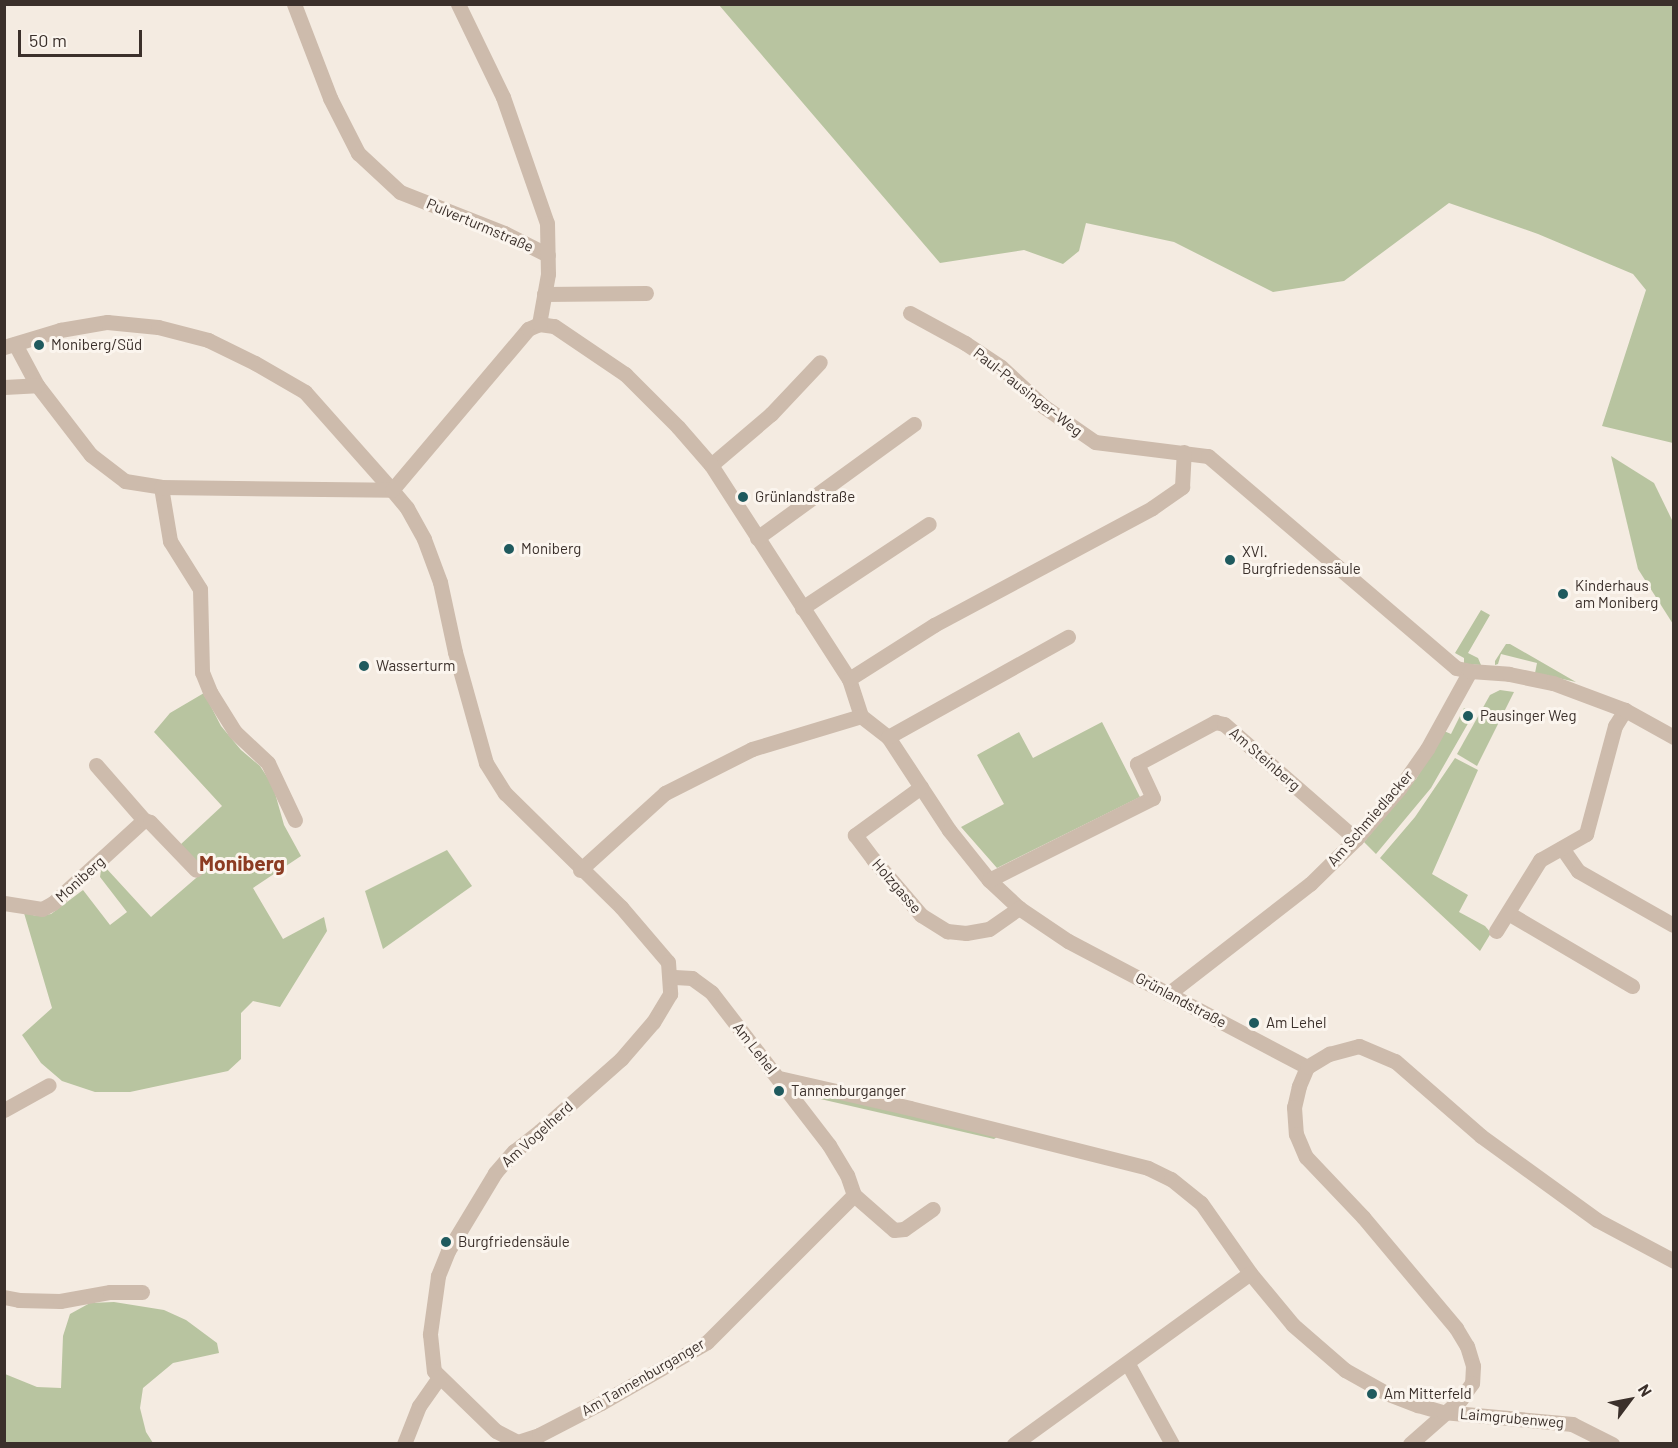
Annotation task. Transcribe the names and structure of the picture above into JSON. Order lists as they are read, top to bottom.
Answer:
{
  "streets": {
    "street": [
      "Pulverturmstraße",
      "Paul-Pausinger-Weg",
      "Am Steinberg",
      "Am Schmiedlacker",
      "Moniberg",
      "Holzgasse",
      "Grünlandstraße",
      "Am Lehel",
      "Am Vogelherd",
      "Am Tannenburganger",
      "Laimgrubenweg"
    ]
  },
  "crossings": [
    ["Paul-Pausinger-Weg", "Am Schmiedlacker"],
    ["Am Steinberg", "Am Schmiedlacker"],
    ["Am Steinberg", "Grünlandstraße"],
    ["Am Schmiedlacker", "Grünlandstraße"],
    ["Holzgasse", "Grünlandstraße"],
    ["Am Lehel", "Am Vogelherd"],
    ["Am Lehel", "Laimgrubenweg"],
    ["Am Vogelherd", "Am Tannenburganger"]
  ],
  "districts": ["Moniberg"],
  "places": [
    "Moniberg/Süd",
    "Grünlandstraße",
    "Moniberg",
    "XVI. Burgfriedenssäule",
    "Kinderhaus am Moniberg",
    "Wasserturm",
    "Pausinger Weg",
    "Am Lehel",
    "Tannenburganger",
    "Burgfriedensäule",
    "Am Mitterfeld"
  ],
  "scale_bar": "50 m",
  "north": "top right"
}
